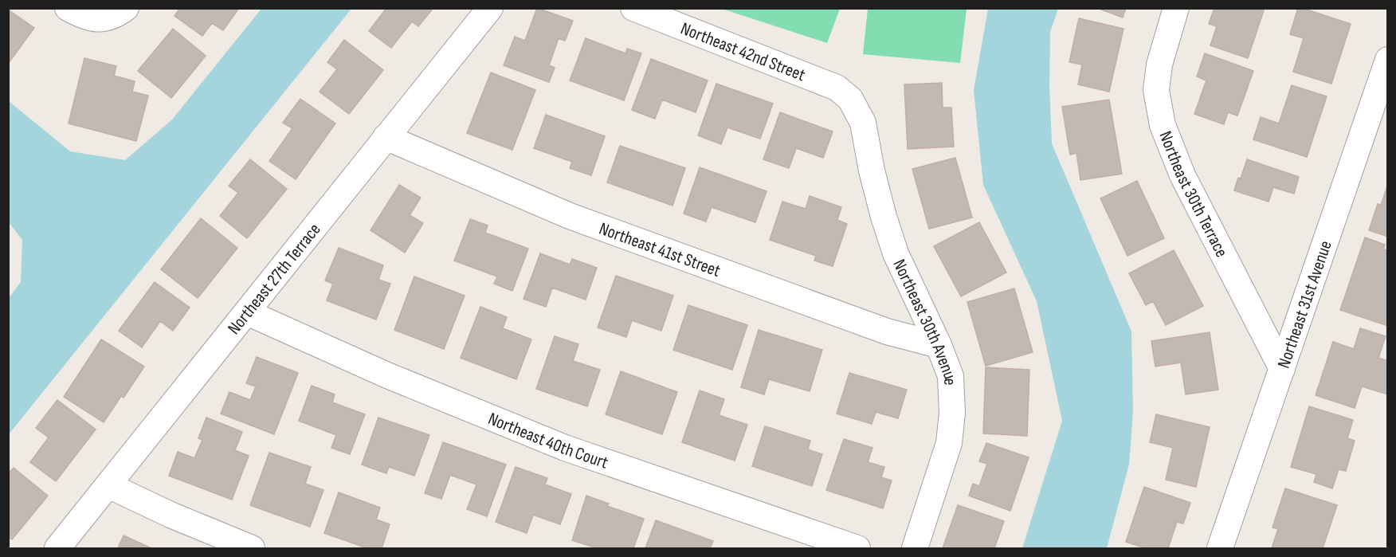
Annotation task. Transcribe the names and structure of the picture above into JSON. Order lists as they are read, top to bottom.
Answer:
{
  "streets": {
    "street": [
      "Northeast 42nd Street",
      "Northeast 30th Terrace",
      "Northeast 41st Street",
      "Northeast 27th Terrace",
      "Northeast 31st Avenue",
      "Northeast 30th Avenue",
      "Northeast 40th Court"
    ]
  },
  "crossings": [
    ["Northeast 42nd Street", "Northeast 30th Avenue"],
    ["Northeast 30th Terrace", "Northeast 31st Avenue"],
    ["Northeast 41st Street", "Northeast 27th Terrace"],
    ["Northeast 41st Street", "Northeast 30th Avenue"],
    ["Northeast 27th Terrace", "Northeast 40th Court"]
  ]
}
